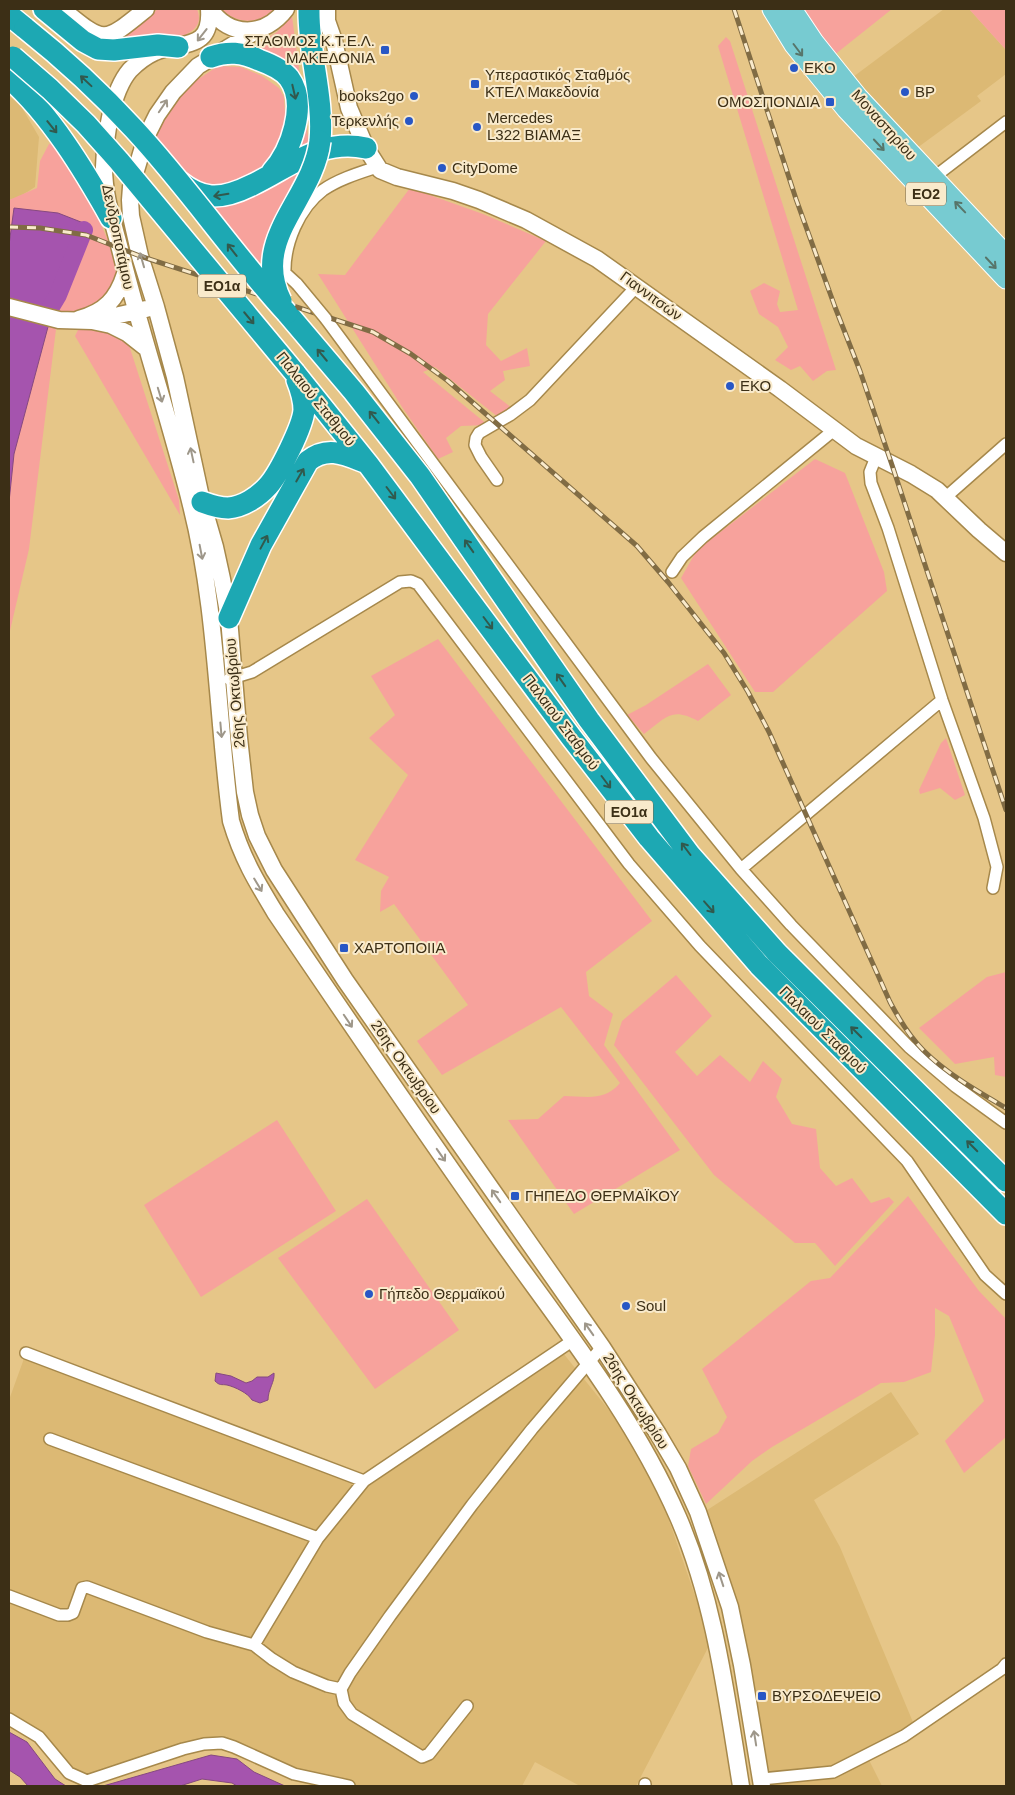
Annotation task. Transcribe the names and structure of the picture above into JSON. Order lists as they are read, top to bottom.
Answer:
{
  "streets": {
    "highway": ["ΕΟ1α", "Παλαιού Σταθμού"],
    "main road": [
      "Μοναστηρίου",
      "ΕΟ2",
      "Δενδροποτάμου",
      "Γιαννιτσών",
      "26ης Οκτωβρίου"
    ]
  },
  "crossings": [
    ["Δενδροποτάμου", "26ης Οκτωβρίου"],
    ["ΕΟ1α", "Παλαιού Σταθμού"]
  ],
  "one_way": ["Δενδροποτάμου"],
  "places": {
    "transit": [
      "ΣΤΑΘΜΟΣ Κ.Τ.Ε.Λ. ΜΑΚΕΔΟΝΙΑ",
      "Υπεραστικός Σταθμός ΚΤΕΛ Μακεδονία",
      "ΟΜΟΣΠΟΝΔΙΑ",
      "ΧΑΡΤΟΠΟΙΙΑ",
      "ΓΗΠΕΔΟ ΘΕΡΜΑΪΚΟΥ",
      "ΒΥΡΣΟΔΕΨΕΙΟ"
    ],
    "other": [
      "EKO",
      "BP",
      "books2go",
      "Τερκενλής",
      "Mercedes L322 ΒΙΑΜΑΞ",
      "CityDome",
      "ΕΚΟ",
      "Γήπεδο Θερμαϊκού",
      "Soul"
    ]
  }
}
